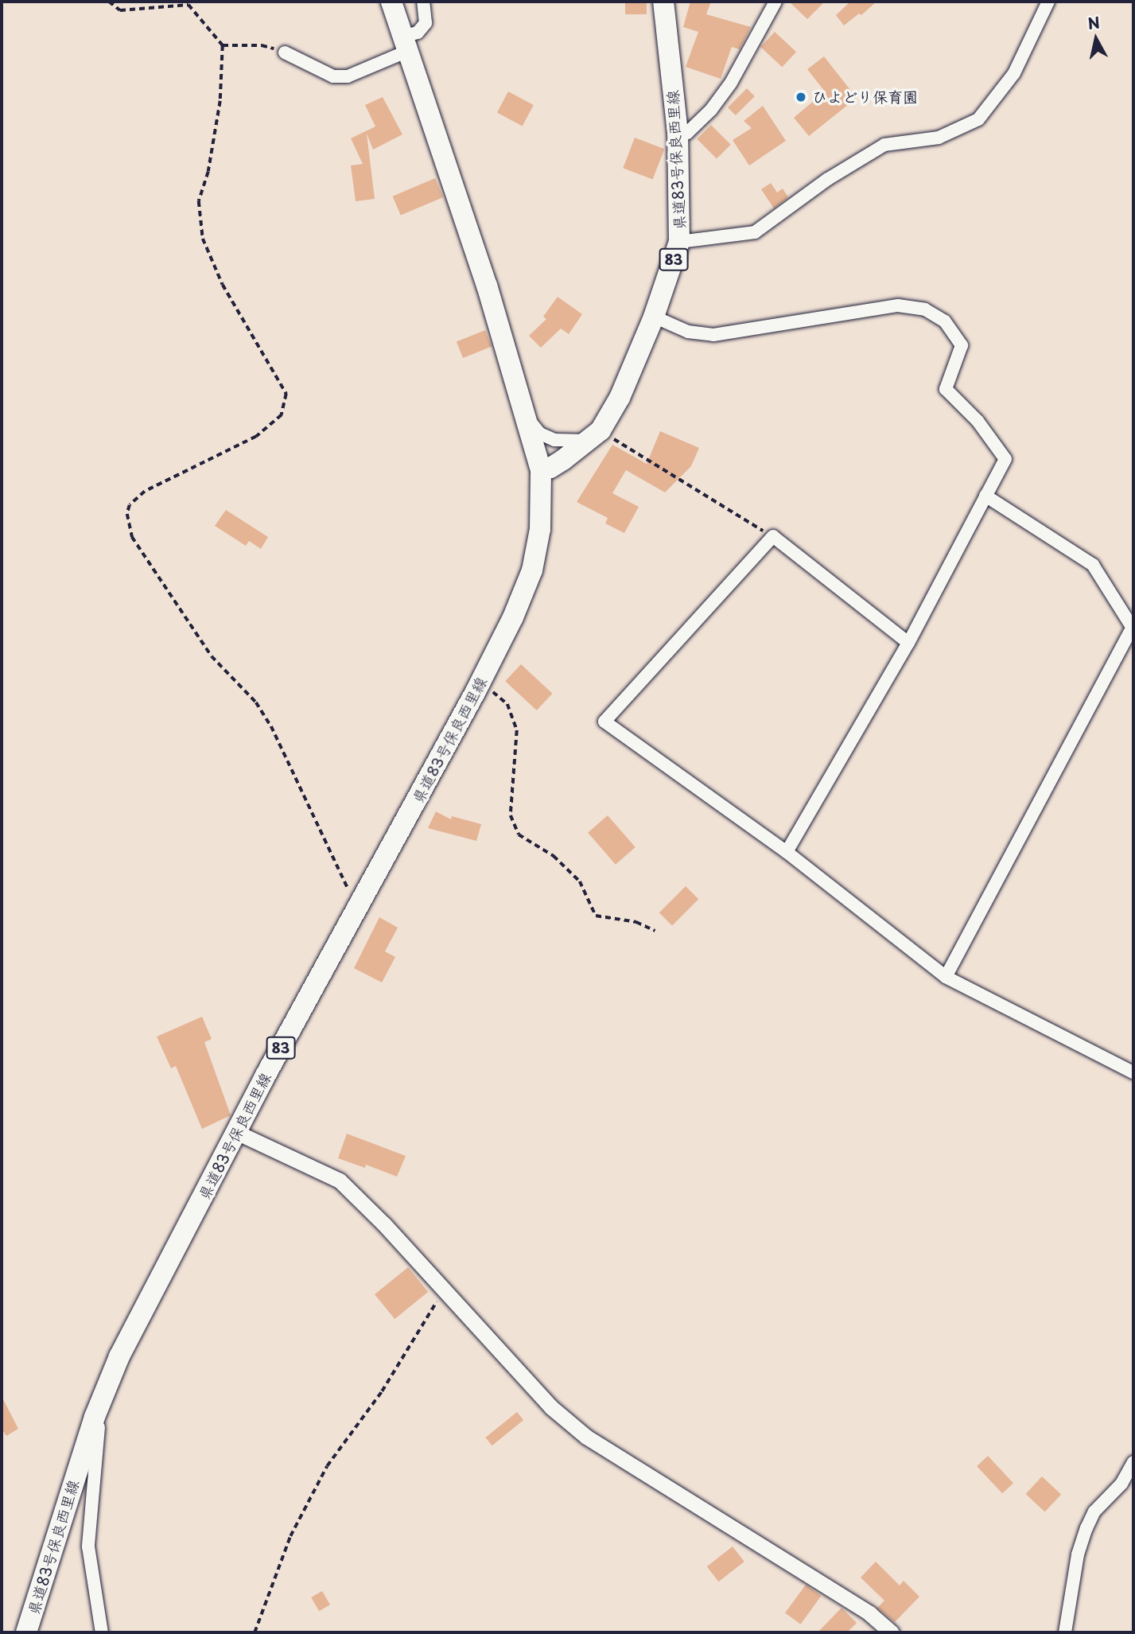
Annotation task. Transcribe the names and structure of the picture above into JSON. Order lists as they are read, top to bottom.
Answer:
{
  "streets": {
    "main road": ["県道83号保良西里線", "83"]
  },
  "places": ["ひよどり保育園"],
  "north": "top"
}
